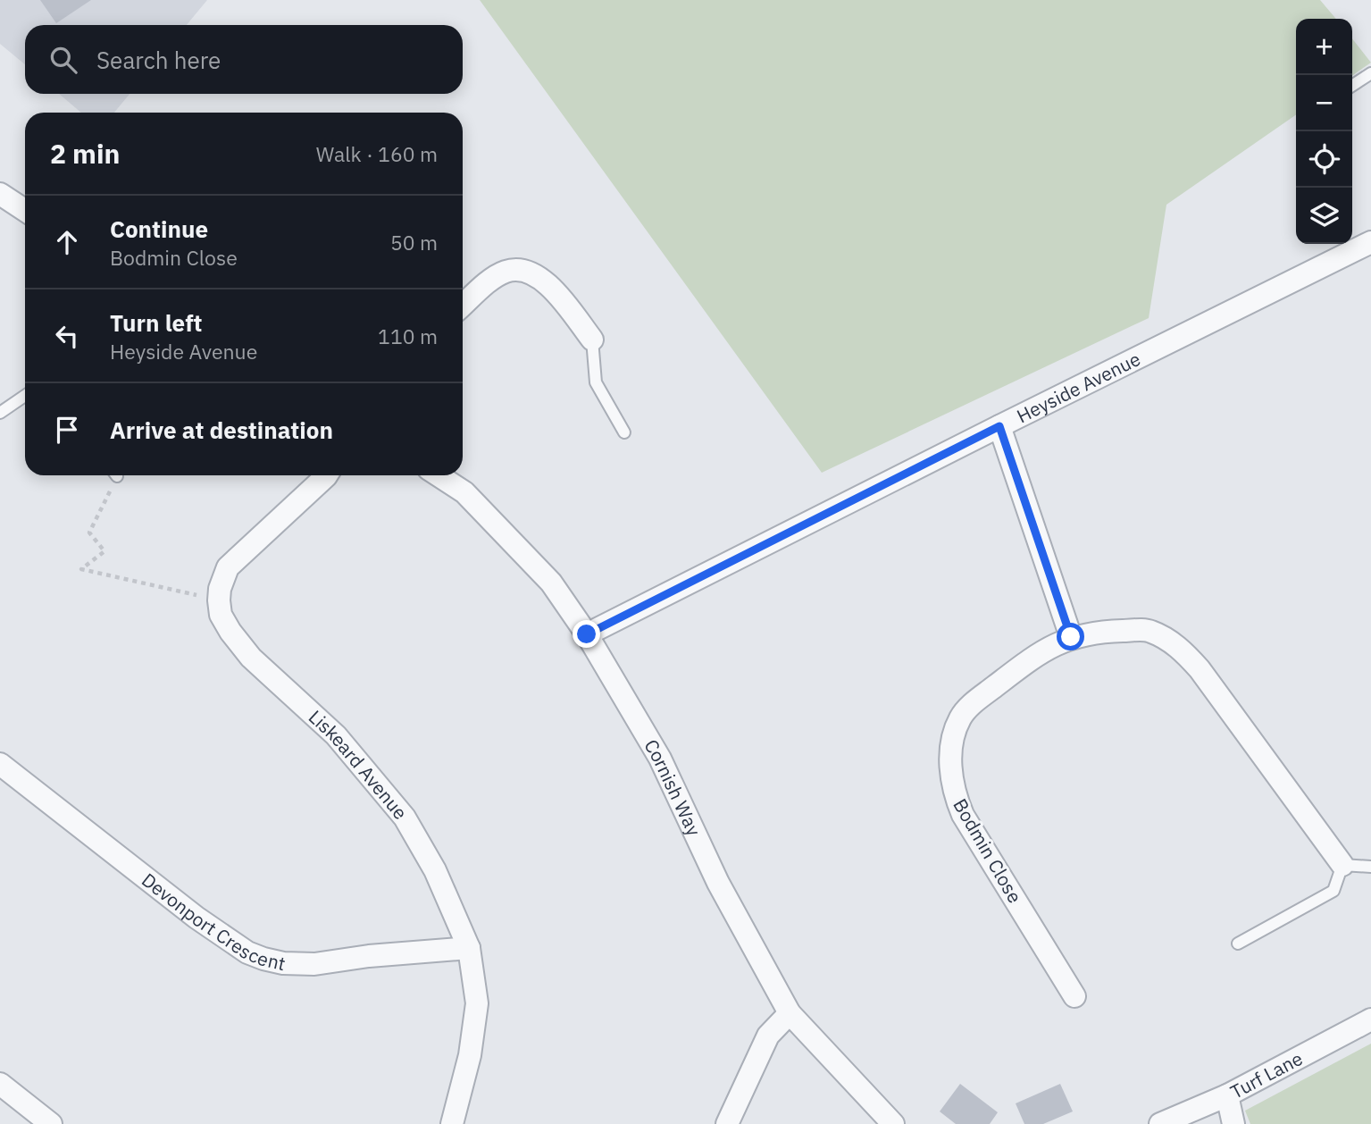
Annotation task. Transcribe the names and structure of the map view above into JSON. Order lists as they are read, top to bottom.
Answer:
{
  "streets": {
    "street": [
      "Heyside Avenue",
      "Liskeard Avenue",
      "Cornish Way",
      "Bodmin Close",
      "Devonport Crescent",
      "Turf Lane"
    ]
  },
  "crossings": [
    ["Heyside Avenue", "Cornish Way"],
    ["Liskeard Avenue", "Devonport Crescent"]
  ],
  "page": {
    "map_buttons": ["+", "−"],
    "search": "Search here",
    "heading": ["2 min", "Walk · 160 m"],
    "list": [
      ["Continue", "Bodmin Close", "50 m"],
      ["Turn left", "Heyside Avenue", "110 m"],
      "Arrive at destination"
    ]
  }
}
